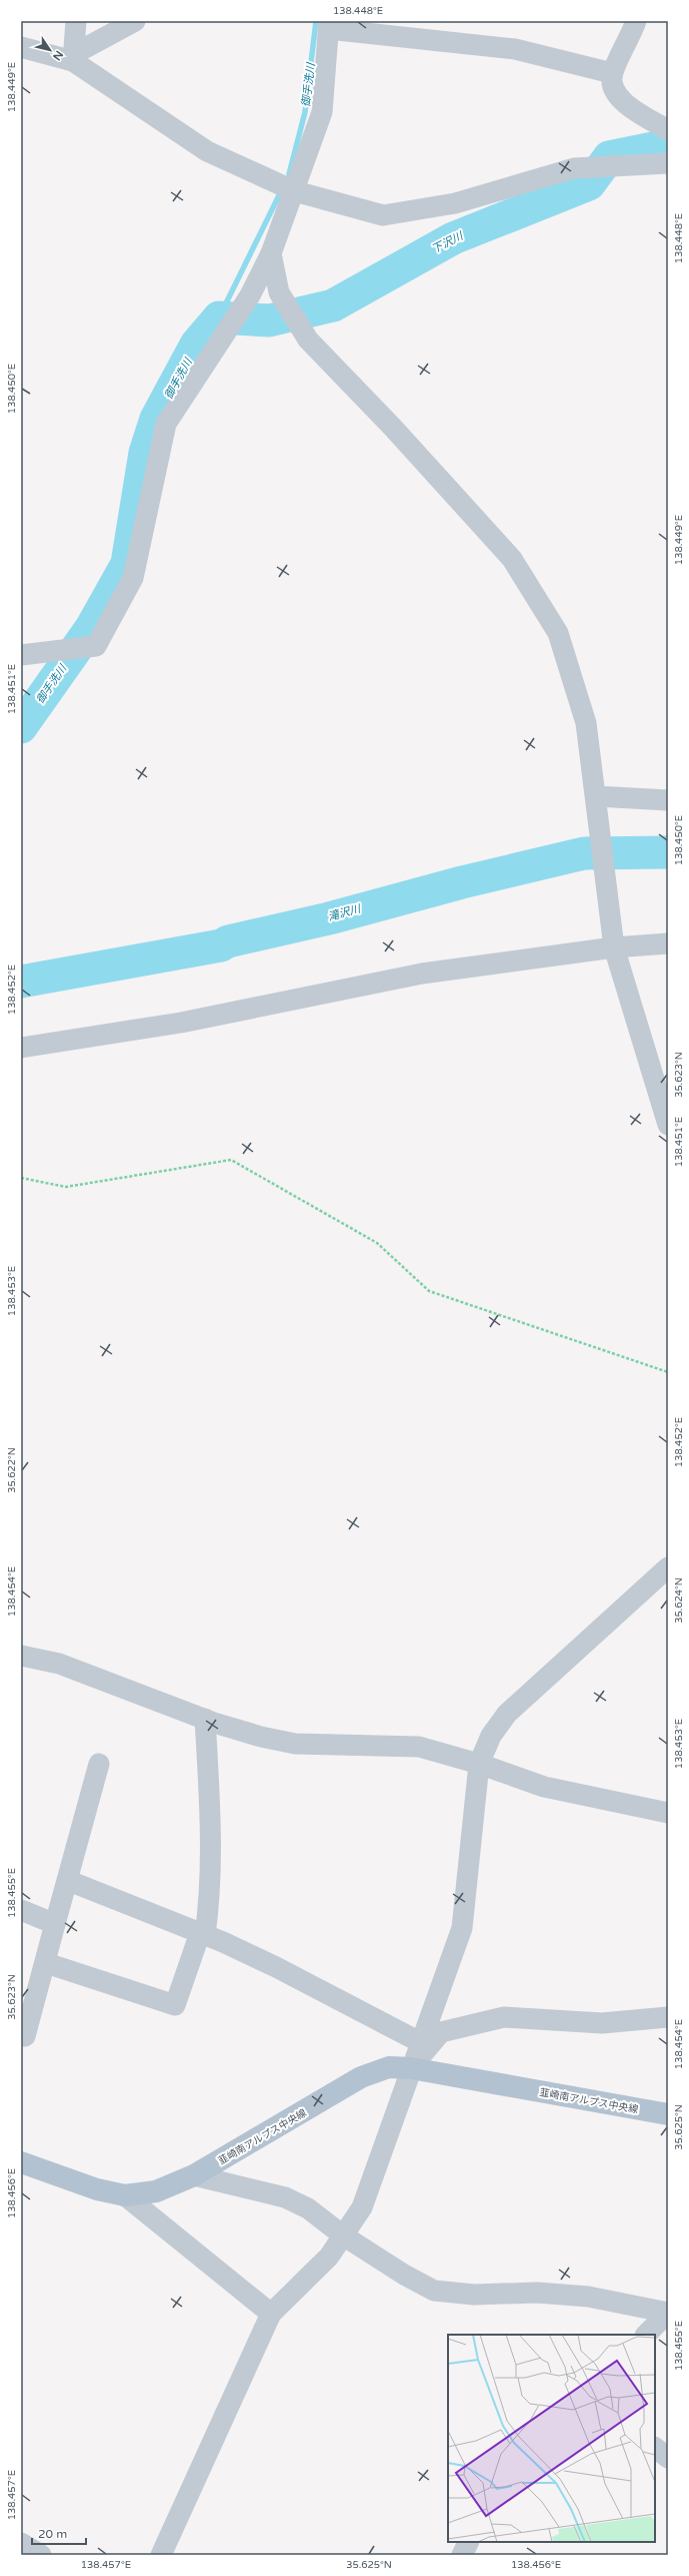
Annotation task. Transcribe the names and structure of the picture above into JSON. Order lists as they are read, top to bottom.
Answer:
{
  "streets": {
    "main road": ["韮崎南アルプス中央線"]
  },
  "water": ["御手洗川", "下沢川", "滝沢川"],
  "scale_bar": "20 m",
  "north": "bottom right",
  "coordinates": [
    "138.448°E",
    "138.449°E",
    "138.450°E",
    "138.451°E",
    "138.452°E",
    "35.623°N",
    "138.453°E",
    "35.622°N",
    "138.454°E",
    "35.624°N",
    "138.455°E",
    "35.625°N",
    "138.456°E",
    "138.457°E"
  ]
}
